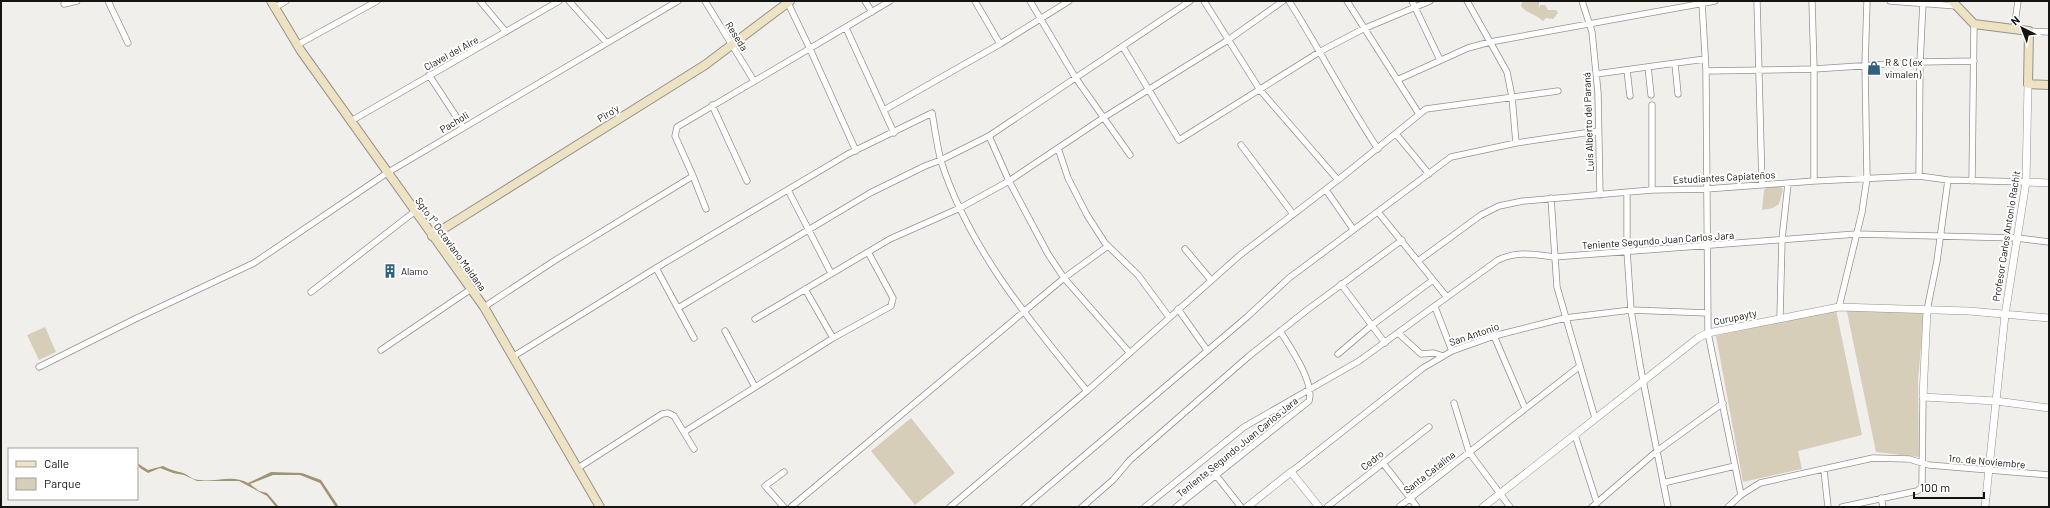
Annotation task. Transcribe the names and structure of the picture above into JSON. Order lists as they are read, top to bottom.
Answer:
{
  "streets": {
    "main road": ["Piro'y", "Profesor Carlos Antonio Rachit", "Sgto 1° Octaviano Maidana"],
    "street": [
      "Reseda",
      "Clavel del Aire",
      "Pacholi",
      "Luis Alberto del Paraná",
      "Estudiantes Capiateños",
      "Teniente Segundo Juan Carlos Jara",
      "Curupayty",
      "San Antonio",
      "Cedro",
      "1ro. de Noviembre",
      "Santa Catalina"
    ]
  },
  "crossings": [
    ["Reseda", "Piro'y"],
    ["Clavel del Aire", "Sgto 1° Octaviano Maidana"],
    ["Piro'y", "Sgto 1° Octaviano Maidana"],
    ["Pacholi", "Sgto 1° Octaviano Maidana"],
    ["Luis Alberto del Paraná", "Estudiantes Capiateños"],
    ["Estudiantes Capiateños", "Profesor Carlos Antonio Rachit"],
    ["Profesor Carlos Antonio Rachit", "Teniente Segundo Juan Carlos Jara"],
    ["Profesor Carlos Antonio Rachit", "Curupayty"],
    ["Profesor Carlos Antonio Rachit", "1ro. de Noviembre"]
  ],
  "places": {
    "shop": ["R & C (ex vimalen)"],
    "building": ["Alamo"]
  },
  "legend": ["Calle", "Parque"],
  "scale_bar": "100 m",
  "north": "top left"
}
